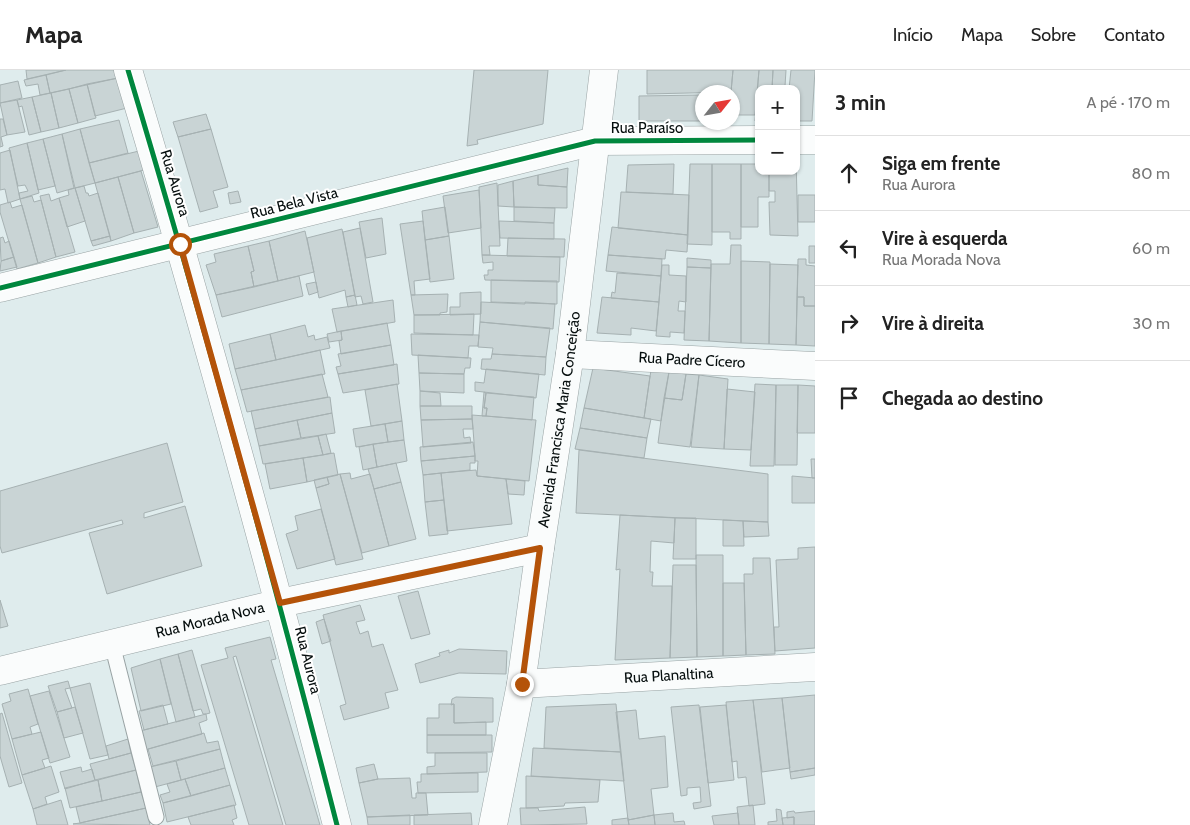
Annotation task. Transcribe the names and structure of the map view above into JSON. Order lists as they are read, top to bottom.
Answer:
{
  "streets": {
    "street": [
      "Rua Paraíso",
      "Rua Aurora",
      "Rua Bela Vista",
      "Rua Padre Cícero",
      "Avenida Francisca Maria Conceição",
      "Rua Morada Nova",
      "Rua Planaltina"
    ]
  },
  "crossings": [
    ["Rua Paraíso", "Rua Bela Vista"],
    ["Rua Paraíso", "Avenida Francisca Maria Conceição"],
    ["Rua Aurora", "Rua Bela Vista"],
    ["Rua Aurora", "Rua Morada Nova"],
    ["Rua Bela Vista", "Avenida Francisca Maria Conceição"],
    ["Rua Padre Cícero", "Avenida Francisca Maria Conceição"],
    ["Avenida Francisca Maria Conceição", "Rua Morada Nova"],
    ["Avenida Francisca Maria Conceição", "Rua Planaltina"]
  ],
  "north": "top right",
  "page": {
    "header": "Mapa",
    "nav": [
      "Início",
      "Mapa",
      "Sobre",
      "Contato"
    ],
    "heading": ["3 min", "A pé · 170 m"],
    "map_buttons": ["+", "−"],
    "list": [
      ["Siga em frente", "Rua Aurora", "80 m"],
      ["Vire à esquerda", "Rua Morada Nova", "60 m"],
      ["Vire à direita", "30 m"],
      "Chegada ao destino"
    ]
  }
}
